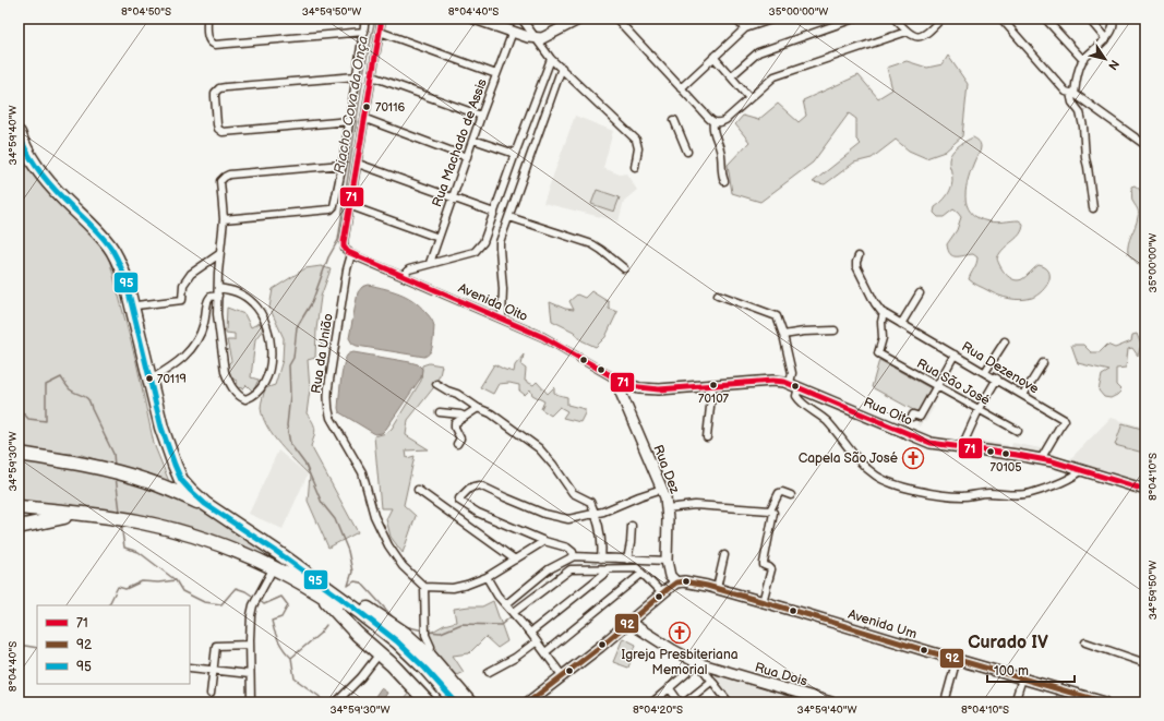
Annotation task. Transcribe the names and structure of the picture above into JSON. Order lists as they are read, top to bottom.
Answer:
{
  "streets": {
    "street": [
      "Rua Machado de Assis",
      "Avenida Oito",
      "Rua da União",
      "Rua Dezenove",
      "Rua São José",
      "Rua Oito",
      "Rua Dez",
      "Avenida Um",
      "Rua Dois"
    ]
  },
  "crossings": [
    ["Avenida Oito", "Rua da União"],
    ["Avenida Oito", "Rua Oito"],
    ["Avenida Oito", "Rua Dez"],
    ["Rua Dezenove", "Rua São José"],
    ["Rua Dezenove", "Rua Oito"],
    ["Rua Oito", "Rua Dez"],
    ["Rua Dez", "Avenida Um"]
  ],
  "districts": ["Curado IV"],
  "water": ["Riacho Cova da Onça"],
  "places": {
    "other": [
      "70116",
      "70119",
      "70107",
      "70105"
    ],
    "church": ["Capela São José", "Igreja Presbiteriana Memorial"]
  },
  "lines": ["transit line 71", "transit line 95", "transit line 92"],
  "legend": ["71", "92", "95"],
  "scale_bar": "100 m",
  "north": "bottom right",
  "coordinates": [
    "8°04'50\"S",
    "34°59'50\"W",
    "8°04'40\"S",
    "35°00'00\"W",
    "34°59'40\"W",
    "34°59'30\"W",
    "8°04'10\"S",
    "8°04'20\"S"
  ]
}
